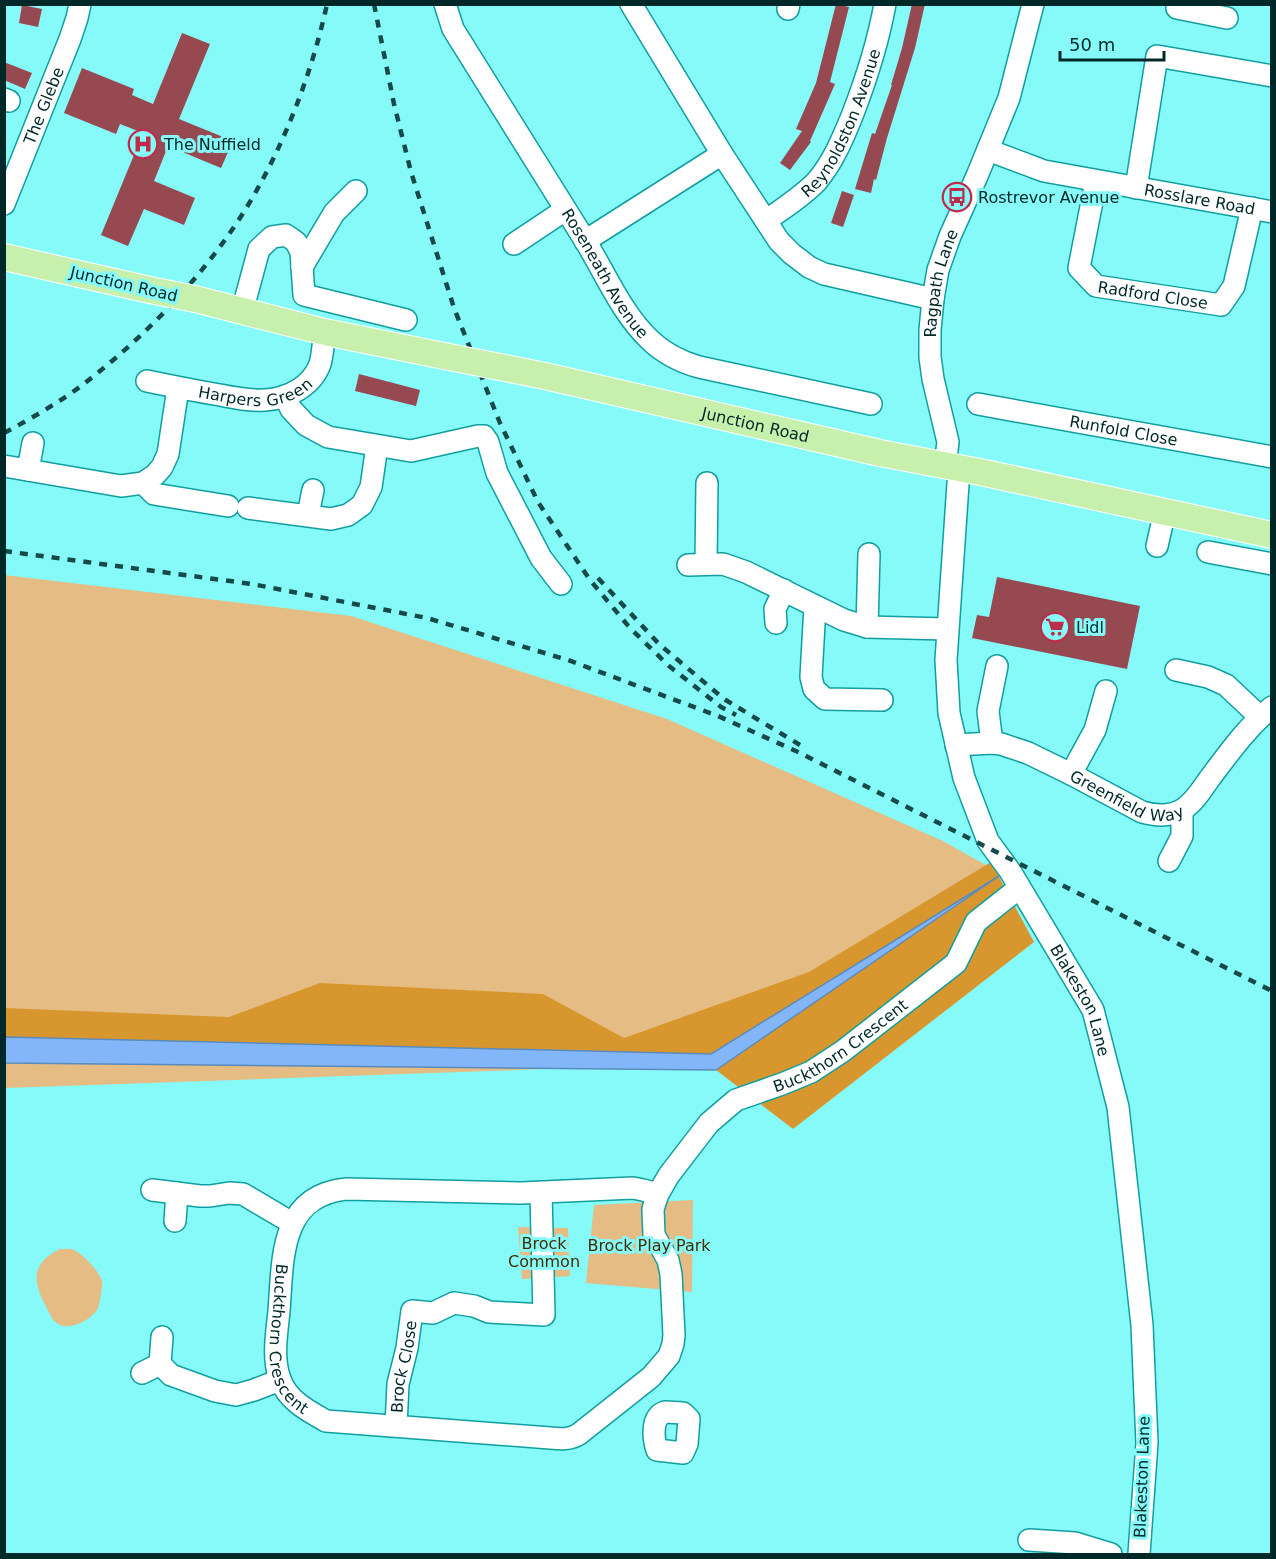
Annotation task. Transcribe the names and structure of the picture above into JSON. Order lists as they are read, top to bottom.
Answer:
{
  "streets": {
    "main road": ["Junction Road"],
    "street": [
      "The Glebe",
      "Reynoldston Avenue",
      "Rosslare Road",
      "Roseneath Avenue",
      "Ragpath Lane",
      "Radford Close",
      "Harpers Green",
      "Runfold Close",
      "Greenfield Way",
      "Blakeston Lane",
      "Buckthorn Crescent",
      "Brock Close"
    ]
  },
  "crossings": [
    ["Rosslare Road", "Ragpath Lane"],
    ["Rosslare Road", "Radford Close"],
    ["Junction Road", "Ragpath Lane"],
    ["Junction Road", "Harpers Green"],
    ["Junction Road", "Blakeston Lane"],
    ["Ragpath Lane", "Blakeston Lane"],
    ["Greenfield Way", "Blakeston Lane"],
    ["Blakeston Lane", "Buckthorn Crescent"],
    ["Buckthorn Crescent", "Brock Close"]
  ],
  "parks": ["Brock Common", "Brock Play Park"],
  "places": {
    "hospital": ["The Nuffield"],
    "bus stop": ["Rostrevor Avenue"],
    "supermarket": ["Lidl"]
  },
  "scale_bar": "50 m"
}
